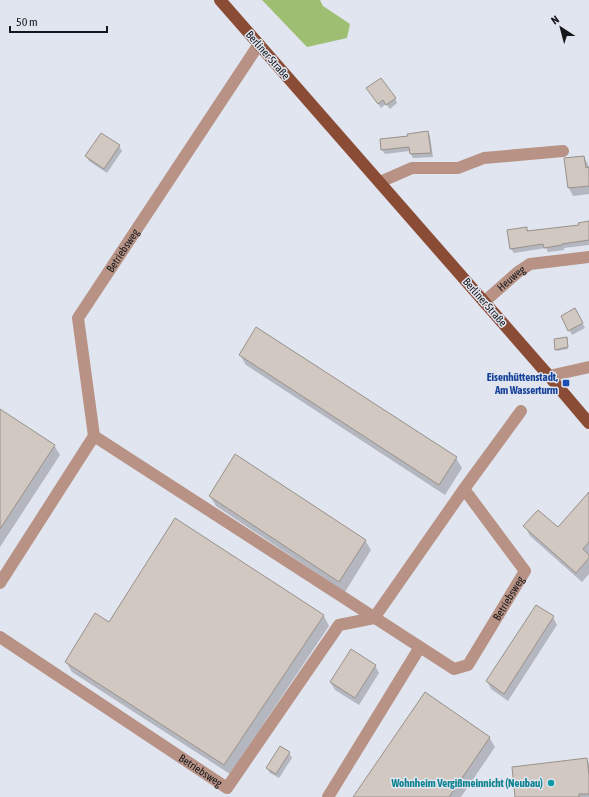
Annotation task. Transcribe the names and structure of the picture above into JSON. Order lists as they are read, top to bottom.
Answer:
{
  "streets": {
    "main road": ["Berliner Straße"],
    "street": ["Betriebsweg", "Heuweg"]
  },
  "crossings": [
    ["Berliner Straße", "Betriebsweg"],
    ["Berliner Straße", "Heuweg"]
  ],
  "places": {
    "transit": ["Eisenhüttenstadt, Am Wasserturm"],
    "other": ["Wohnheim Vergißmeinnicht (Neubau)"]
  },
  "scale_bar": "50 m",
  "north": "top left"
}
